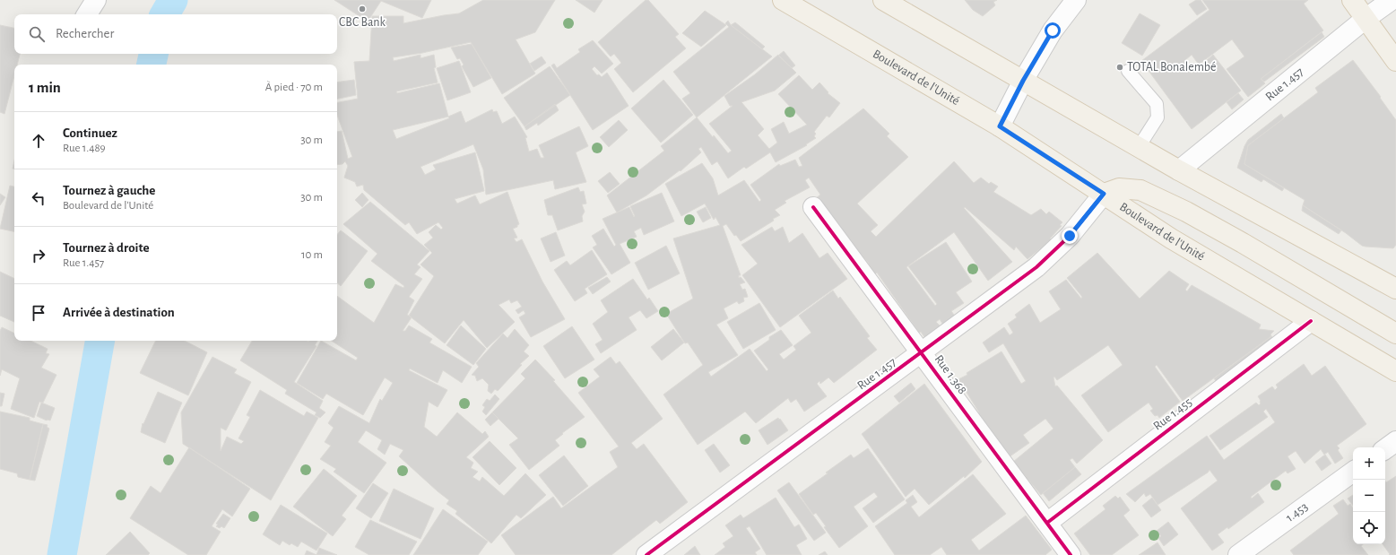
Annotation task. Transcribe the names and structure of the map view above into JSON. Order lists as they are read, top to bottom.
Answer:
{
  "streets": {
    "main road": ["Boulevard de l'Unité"],
    "street": [
      "Rue 1.457",
      "Rue 1.368",
      "Rue 1.455",
      "1.453"
    ]
  },
  "crossings": [
    ["Boulevard de l'Unité", "Rue 1.457"],
    ["Boulevard de l'Unité", "Rue 1.455"],
    ["Rue 1.457", "Rue 1.368"],
    ["Rue 1.368", "Rue 1.455"]
  ],
  "places": ["CBC Bank", "TOTAL Bonalembé"],
  "page": {
    "search": "Rechercher",
    "heading": ["1 min", "À pied · 70 m"],
    "list": [
      ["Continuez", "Rue 1.489", "30 m"],
      ["Tournez à gauche", "Boulevard de l'Unité", "30 m"],
      ["Tournez à droite", "Rue 1.457", "10 m"],
      "Arrivée à destination"
    ],
    "map_buttons": ["+", "−"]
  }
}
